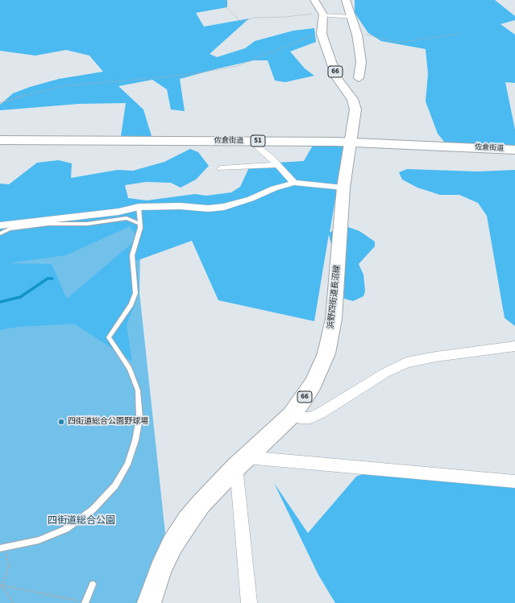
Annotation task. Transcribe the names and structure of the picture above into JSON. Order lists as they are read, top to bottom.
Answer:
{
  "streets": {
    "highway": ["佐倉街道", "51"],
    "main road": ["66", "浜野四街道長沼線"]
  },
  "crossings": [
    ["佐倉街道", "浜野四街道長沼線"]
  ],
  "parks": ["四街道総合公園"],
  "places": ["四街道総合公園野球場"]
}
